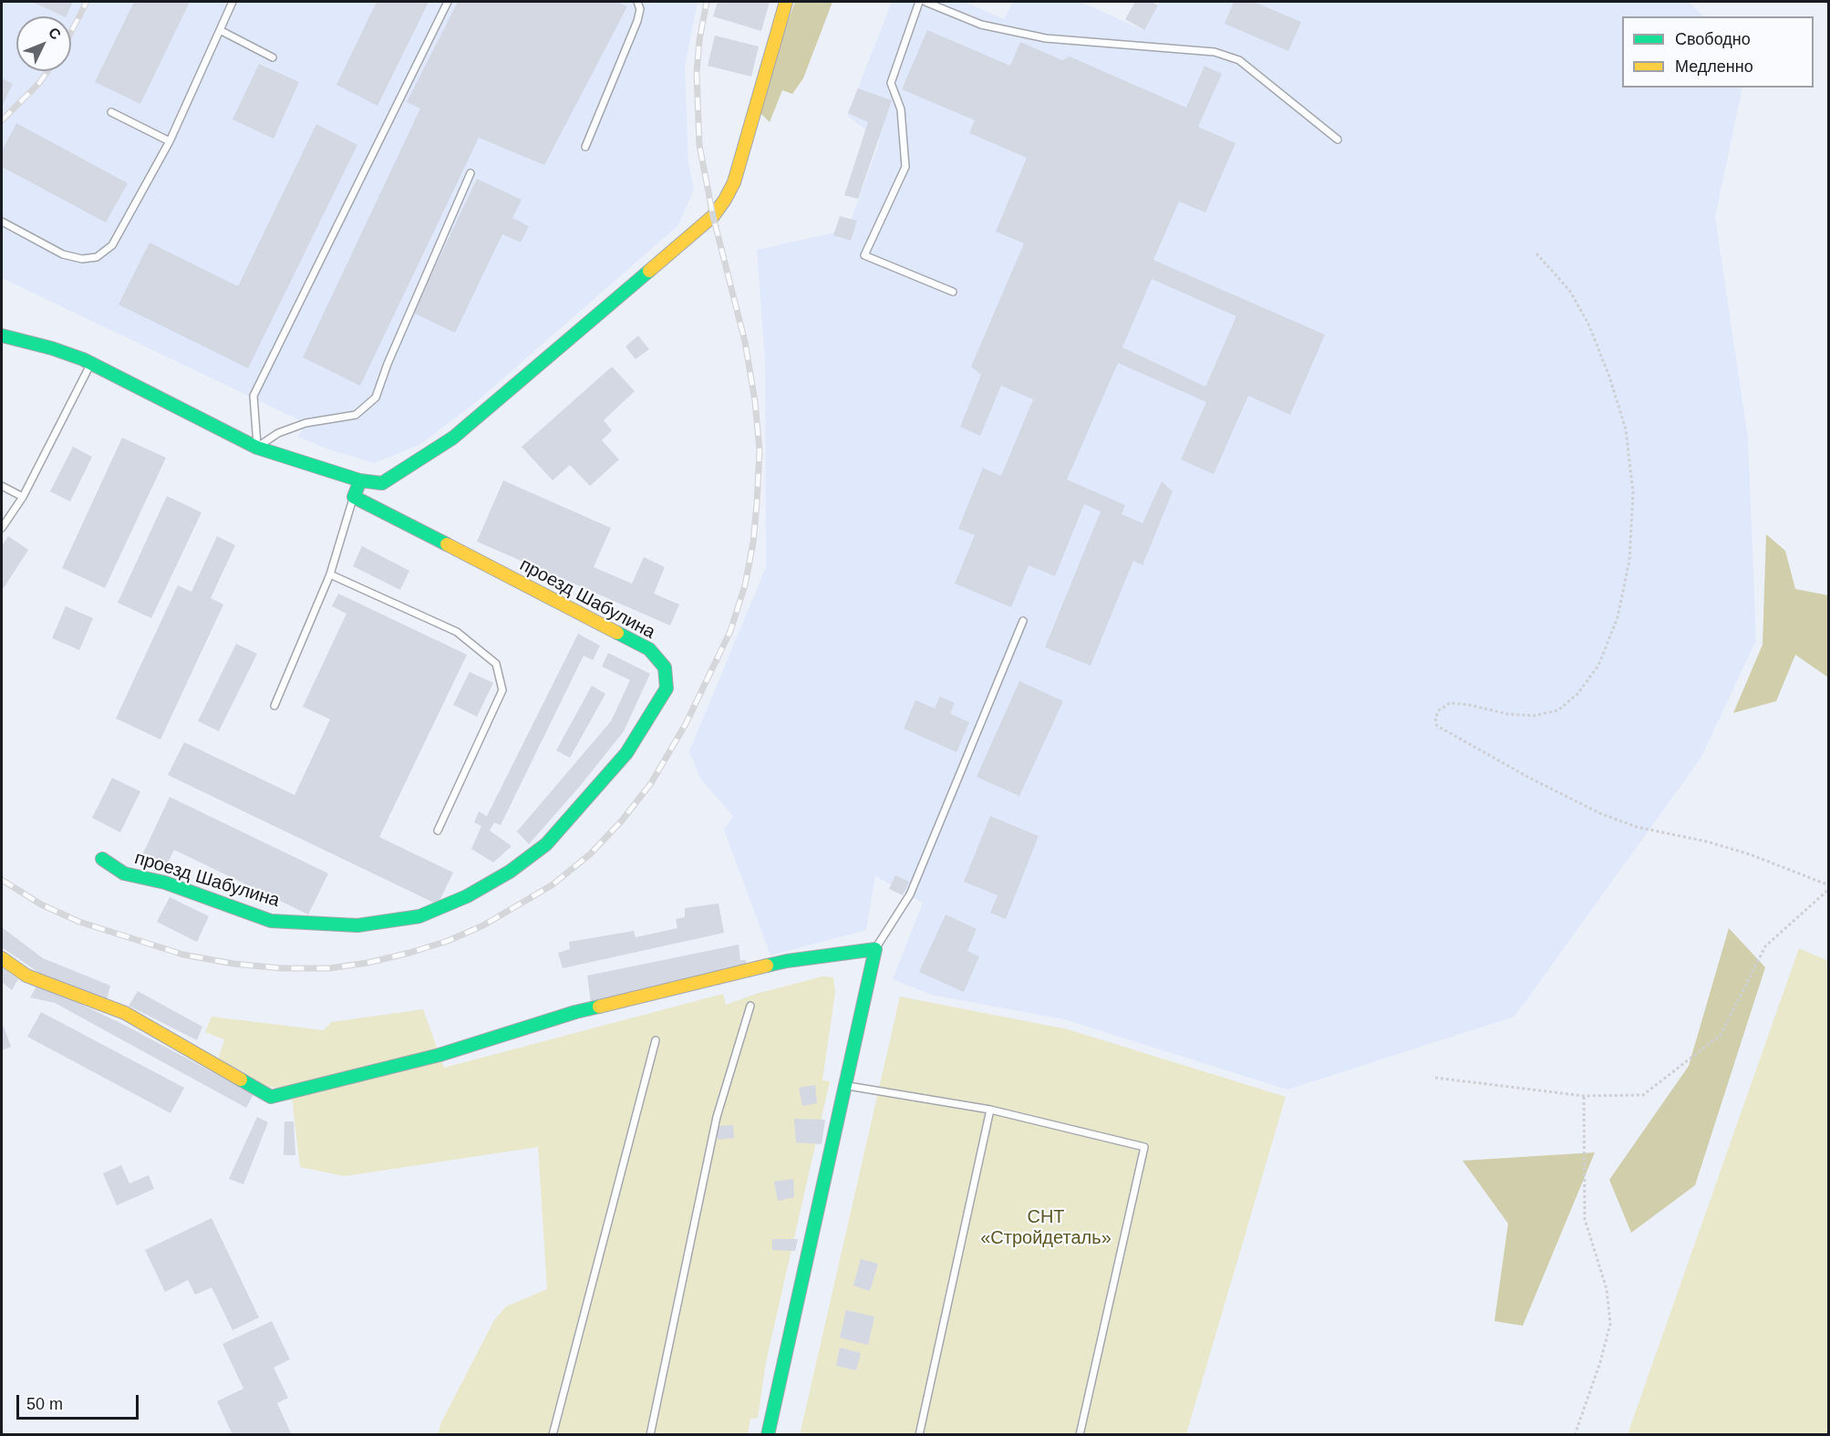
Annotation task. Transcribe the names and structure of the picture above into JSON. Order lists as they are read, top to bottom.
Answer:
{
  "streets": {
    "street": ["проезд Шабулина"]
  },
  "parks": ["СНТ «Стройдеталь»"],
  "legend": ["Свободно", "Медленно"],
  "scale_bar": "50 m",
  "north": "top right"
}
